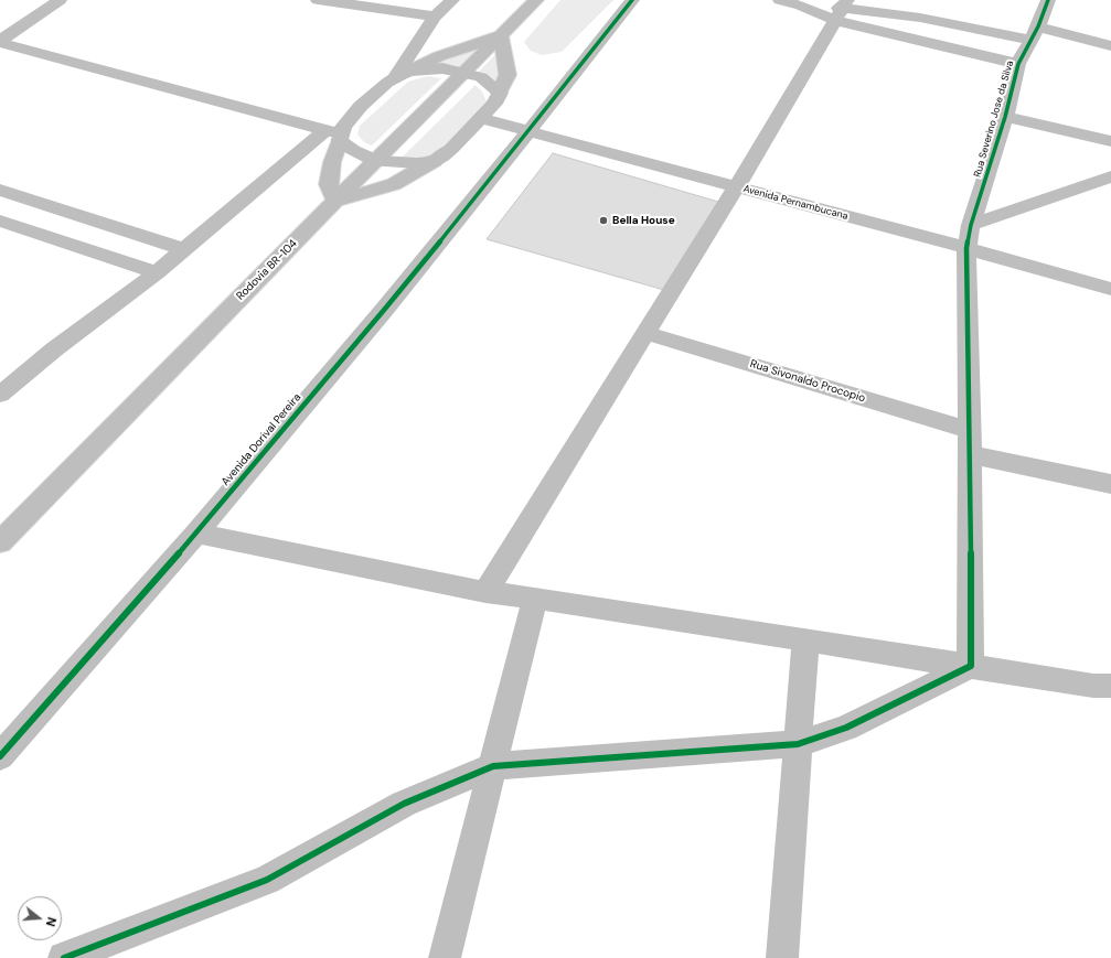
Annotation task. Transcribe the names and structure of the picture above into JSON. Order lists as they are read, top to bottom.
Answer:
{
  "streets": {
    "main road": [
      "Rua Severino Jose da Silva",
      "Avenida Pernambucana",
      "Rodovia BR-104",
      "Rua Sivonaldo Procopio",
      "Avenida Dorival Pereira"
    ]
  },
  "crossings": [
    ["Rua Severino Jose da Silva", "Avenida Pernambucana"],
    ["Rua Severino Jose da Silva", "Rua Sivonaldo Procopio"],
    ["Avenida Pernambucana", "Avenida Dorival Pereira"]
  ],
  "places": ["Bella House"],
  "north": "right"
}
